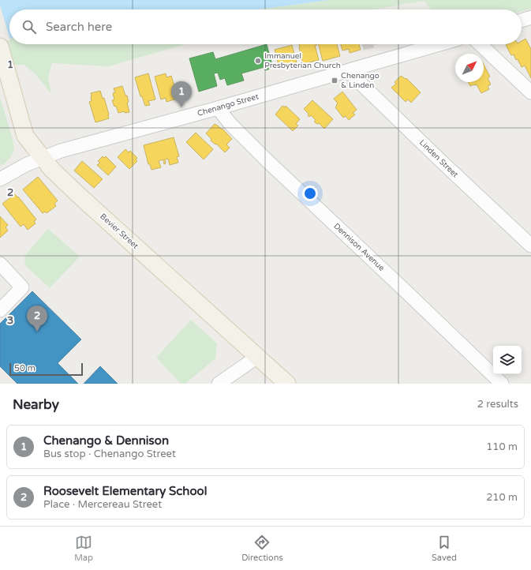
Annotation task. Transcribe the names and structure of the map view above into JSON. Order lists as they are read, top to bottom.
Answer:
{
  "streets": {
    "main road": ["Bevier Street"],
    "street": ["Chenango Street", "Linden Street", "Dennison Avenue"]
  },
  "crossings": [
    ["Chenango Street", "Linden Street"],
    ["Chenango Street", "Bevier Street"],
    ["Chenango Street", "Dennison Avenue"]
  ],
  "places": {
    "other": ["Immanuel Presbyterian Church"],
    "transit": ["Chenango & Linden"]
  },
  "scale_bar": "50 m",
  "north": "top right",
  "page": {
    "search": "Search here",
    "pins": ["1", "2"],
    "scale": "50 m",
    "heading": ["Nearby", "2 results"],
    "list": [
      {
        "mark": "1",
        "name": "Chenango & Dennison",
        "note": "Bus stop · Chenango Street",
        "value": "110 m"
      },
      {
        "mark": "2",
        "name": "Roosevelt Elementary School",
        "note": "Place · Mercereau Street",
        "value": "210 m"
      }
    ],
    "nav": ["Map", "Directions", "Saved"]
  },
  "grid": {
    "rows": ["1", "2", "3"]
  }
}
